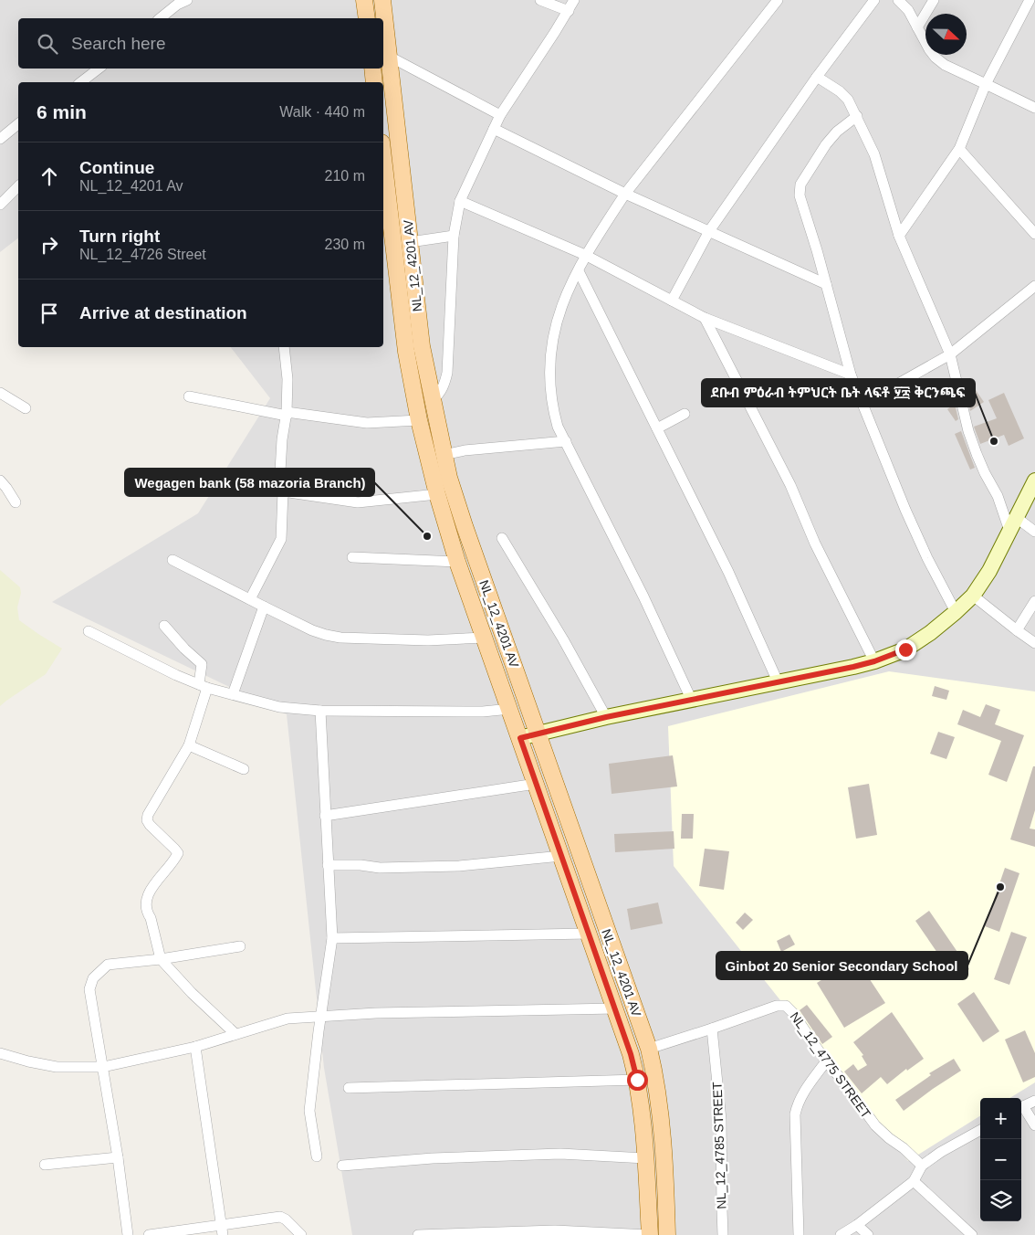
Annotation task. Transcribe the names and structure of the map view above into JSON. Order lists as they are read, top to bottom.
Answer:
{
  "streets": {
    "main road": ["NL_12_4201 AV"],
    "street": ["NL_12_4775 STREET", "NL_12_4785 STREET"]
  },
  "crossings": [
    ["NL_12_4201 AV", "NL_12_4775 STREET"],
    ["NL_12_4775 STREET", "NL_12_4785 STREET"]
  ],
  "places": ["ደቡብ ምዕራብ ትምህርት ቤት ላፍቶ ፶፰ ቅርንጫፍ", "Wegagen bank (58 mazoria Branch)", "Ginbot 20 Senior Secondary School"],
  "north": "right",
  "page": {
    "search": "Search here",
    "heading": ["6 min", "Walk · 440 m"],
    "list": [
      ["Continue", "NL_12_4201 Av", "210 m"],
      ["Turn right", "NL_12_4726 Street", "230 m"],
      "Arrive at destination"
    ],
    "map_buttons": ["+", "−"]
  }
}
